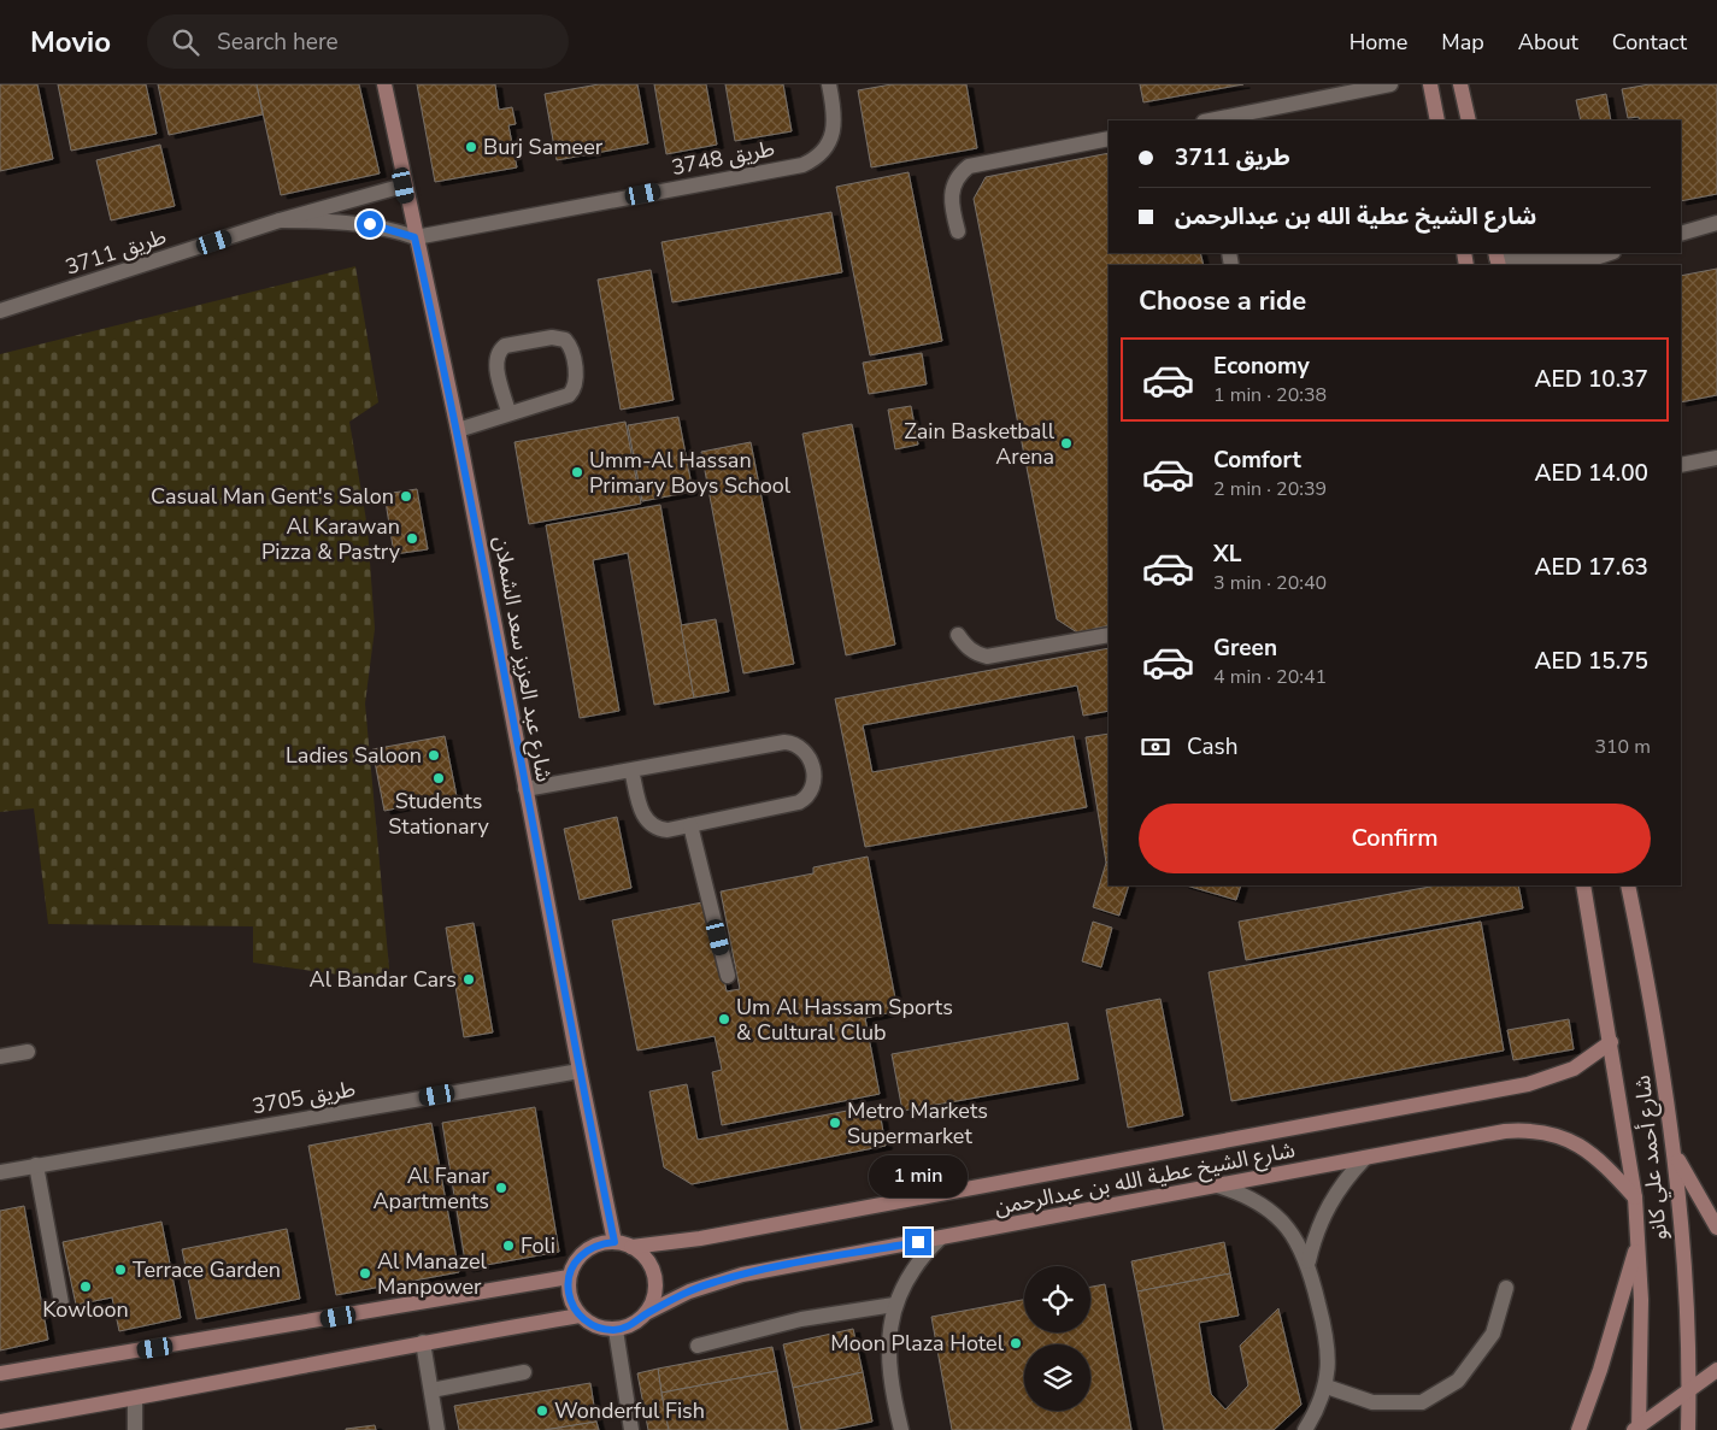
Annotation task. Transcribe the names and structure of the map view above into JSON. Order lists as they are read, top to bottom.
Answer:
{
  "streets": {
    "street": [
      "طريق 3748",
      "طريق 3711",
      "شارع عبد العزيز سعد الشملان",
      "طريق 3705",
      "شارع أحمد علي كانو",
      "شارع الشيخ عطية الله بن عبدالرحمن"
    ]
  },
  "crossings": [
    ["طريق 3748", "طريق 3711"],
    ["طريق 3748", "شارع عبد العزيز سعد الشملان"],
    ["طريق 3711", "شارع عبد العزيز سعد الشملان"],
    ["شارع عبد العزيز سعد الشملان", "طريق 3705"],
    ["شارع عبد العزيز سعد الشملان", "شارع الشيخ عطية الله بن عبدالرحمن"],
    ["شارع أحمد علي كانو", "شارع الشيخ عطية الله بن عبدالرحمن"]
  ],
  "places": [
    "Burj Sameer",
    "Zain Basketball Arena",
    "Umm-Al Hassan Primary Boys School",
    "Casual Man Gent's Salon",
    "Al Karawan Pizza & Pastry",
    "Ladies Saloon",
    "Students Stationary",
    "Al Bandar Cars",
    "Um Al Hassam Sports & Cultural Club",
    "Metro Markets Supermarket",
    "Al Fanar Apartments",
    "Foli",
    "Terrace Garden",
    "Al Manazel Manpower",
    "Kowloon",
    "Moon Plaza Hotel",
    "Wonderful Fish"
  ],
  "page": {
    "header": "Movio",
    "search": "Search here",
    "nav": [
      "Home",
      "Map",
      "About",
      "Contact"
    ],
    "banner": ["طريق 3711", "شارع الشيخ عطية الله بن عبدالرحمن"],
    "heading": "Choose a ride",
    "list": [
      {
        "name": "Economy",
        "note": "1 min · 20:38",
        "value": "AED 10.37"
      },
      {
        "name": "Comfort",
        "note": "2 min · 20:39",
        "value": "AED 14.00"
      },
      {
        "name": "XL",
        "note": "3 min · 20:40",
        "value": "AED 17.63"
      },
      {
        "name": "Green",
        "note": "4 min · 20:41",
        "value": "AED 15.75"
      }
    ],
    "pay": ["Cash", "310 m"],
    "buttons": "Confirm",
    "bubble": "1 min"
  }
}
